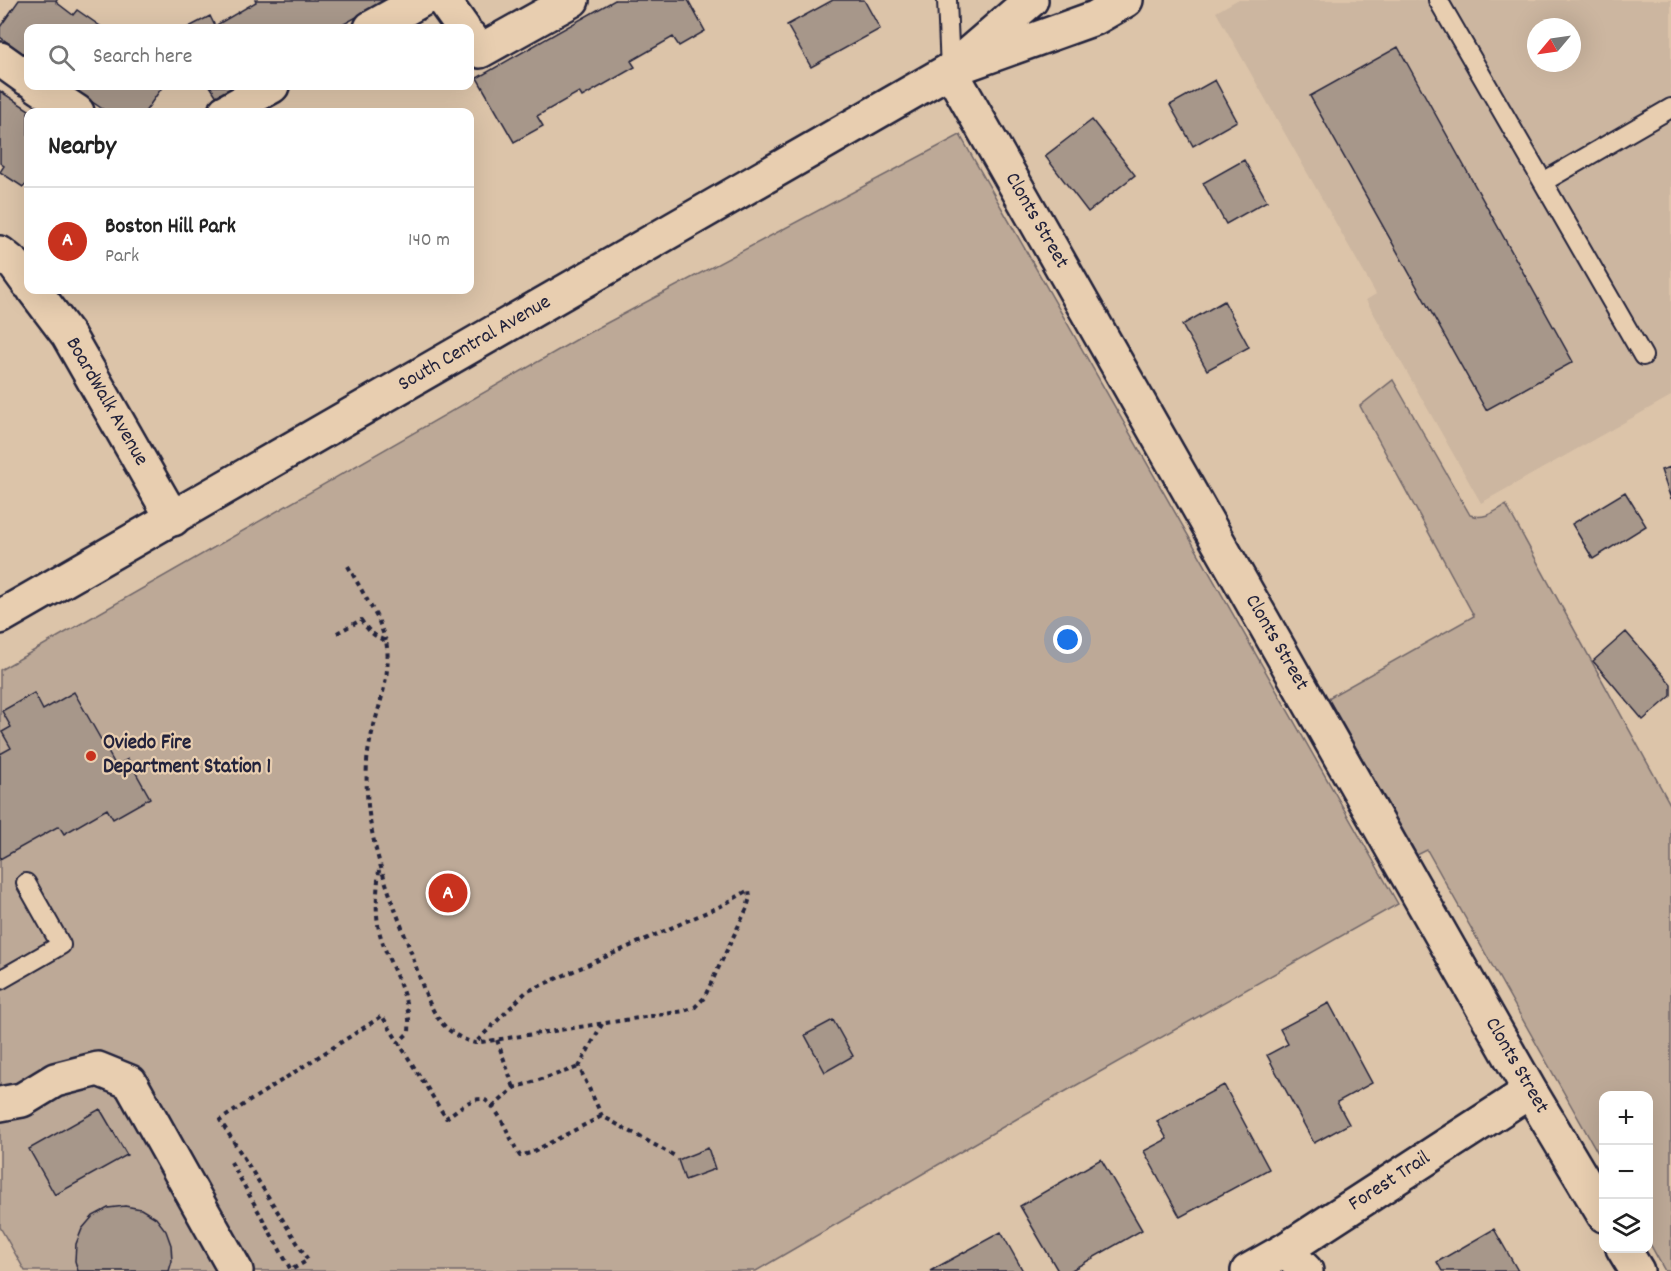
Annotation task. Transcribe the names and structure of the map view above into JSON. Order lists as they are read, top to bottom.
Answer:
{
  "streets": {
    "street": [
      "Clonts Street",
      "South Central Avenue",
      "BoardWalk Avenue",
      "Forest Trail"
    ]
  },
  "crossings": [
    ["Clonts Street", "South Central Avenue"],
    ["Clonts Street", "Forest Trail"],
    ["South Central Avenue", "BoardWalk Avenue"]
  ],
  "places": ["Oviedo Fire Department Station 1"],
  "north": "bottom left",
  "page": {
    "search": "Search here",
    "heading": "Nearby",
    "list": [
      {
        "mark": "A",
        "name": "Boston Hill Park",
        "note": "Park",
        "value": "140 m"
      }
    ],
    "pins": "A",
    "map_buttons": ["+", "−"]
  }
}
